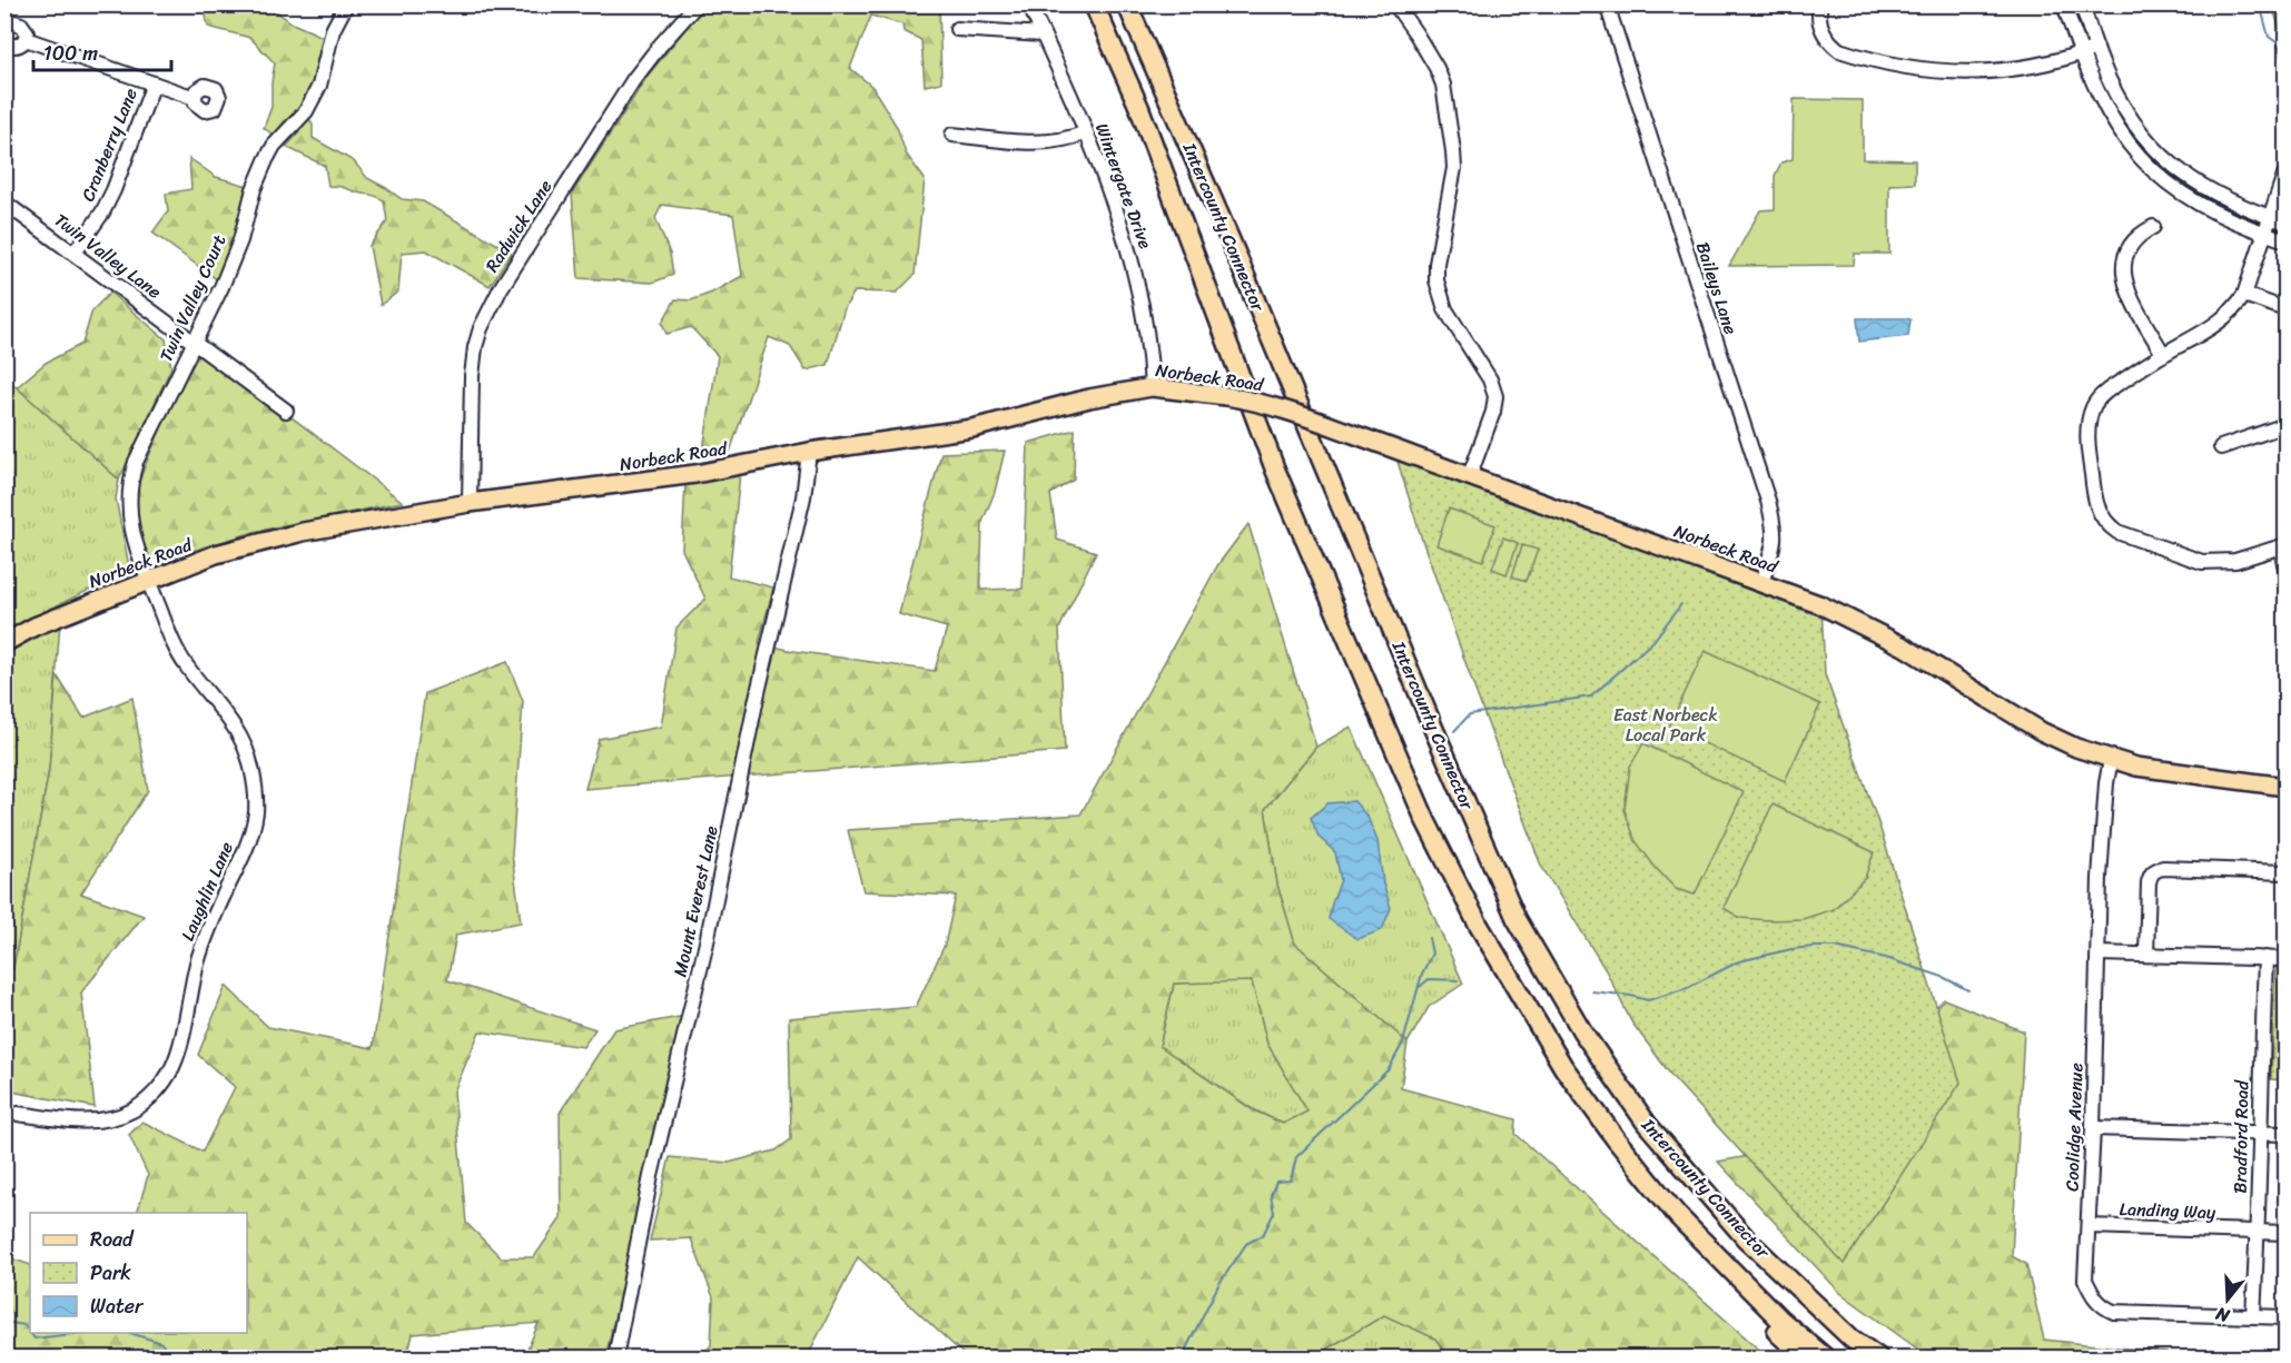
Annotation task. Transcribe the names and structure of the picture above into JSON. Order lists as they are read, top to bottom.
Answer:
{
  "streets": {
    "highway": ["Intercounty Connector"],
    "main road": ["Norbeck Road"],
    "street": [
      "Cranberry Lane",
      "Wintergate Drive",
      "Radwick Lane",
      "Twin Valley Lane",
      "Baileys Lane",
      "Twin Valley Court",
      "Laughlin Lane",
      "Mount Everest Lane",
      "Coolidge Avenue",
      "Bradford Road",
      "Landing Way"
    ]
  },
  "crossings": [
    ["Cranberry Lane", "Twin Valley Lane"],
    ["Wintergate Drive", "Norbeck Road"],
    ["Radwick Lane", "Norbeck Road"],
    ["Twin Valley Lane", "Twin Valley Court"],
    ["Baileys Lane", "Norbeck Road"],
    ["Twin Valley Court", "Norbeck Road"],
    ["Twin Valley Court", "Laughlin Lane"],
    ["Norbeck Road", "Laughlin Lane"],
    ["Norbeck Road", "Mount Everest Lane"],
    ["Norbeck Road", "Coolidge Avenue"],
    ["Coolidge Avenue", "Bradford Road"],
    ["Coolidge Avenue", "Landing Way"],
    ["Bradford Road", "Landing Way"]
  ],
  "parks": ["East Norbeck Local Park"],
  "legend": ["Road", "Park", "Water"],
  "scale_bar": "100 m",
  "north": "bottom"
}
